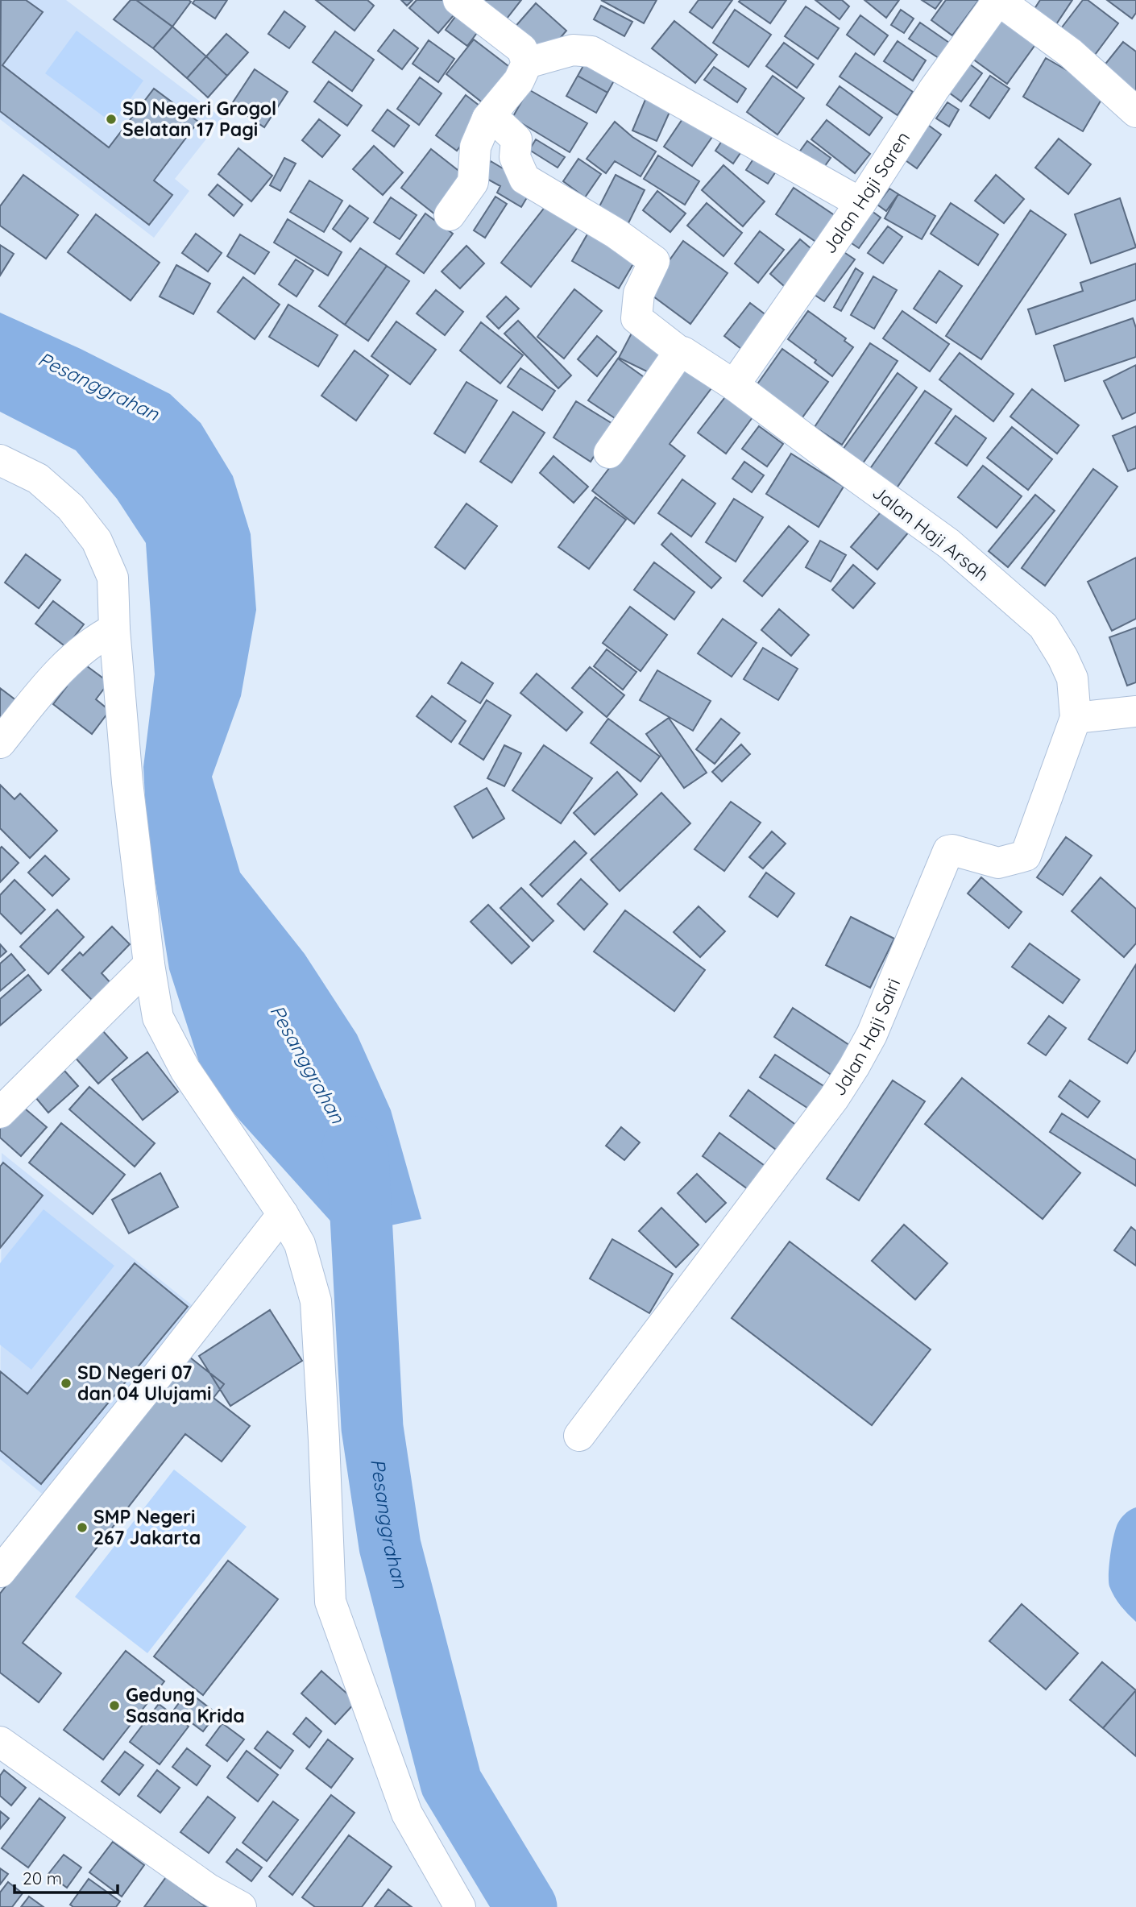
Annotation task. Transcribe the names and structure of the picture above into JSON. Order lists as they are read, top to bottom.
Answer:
{
  "streets": {
    "street": ["Jalan Haji Saren", "Jalan Haji Arsah", "Jalan Haji Sairi"]
  },
  "crossings": [
    ["Jalan Haji Saren", "Jalan Haji Arsah"],
    ["Jalan Haji Arsah", "Jalan Haji Sairi"]
  ],
  "water": ["Pesanggrahan"],
  "places": [
    "SD Negeri Grogol Selatan 17 Pagi",
    "SD Negeri 07 dan 04 Ulujami",
    "SMP Negeri 267 Jakarta",
    "Gedung Sasana Krida"
  ],
  "scale_bar": "20 m"
}
